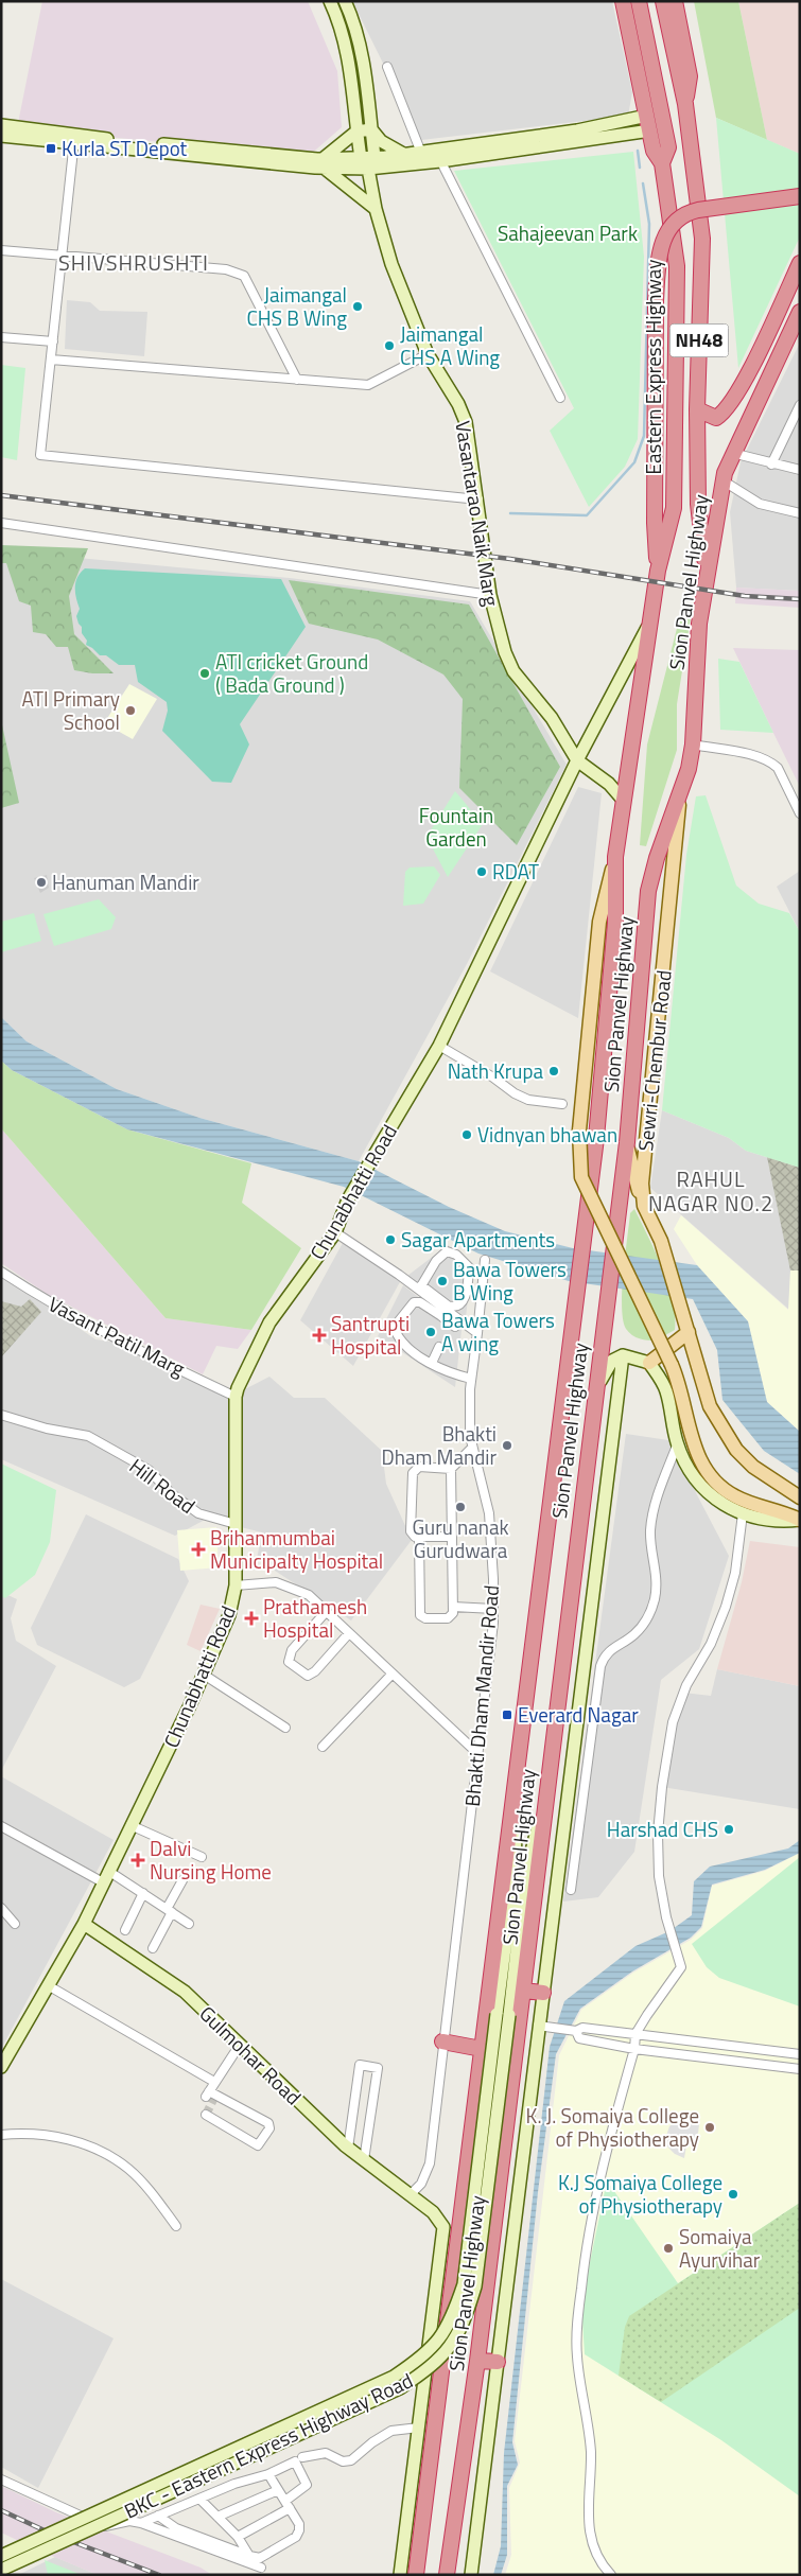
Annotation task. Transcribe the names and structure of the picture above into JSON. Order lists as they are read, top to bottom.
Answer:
{
  "streets": {
    "highway": ["NH48", "Eastern Express Highway", "Sion Panvel Highway"],
    "main road": ["Sewri-Chembur Road"],
    "street": [
      "Vasantarao Naik Marg",
      "Chunabhatti Road",
      "Vasant Patil Marg",
      "Hill Road",
      "Bhakti Dham Mandir Road",
      "Gulmohar Road",
      "BKC - Eastern Express Highway Road"
    ]
  },
  "crossings": [
    ["NH48", "Sion Panvel Highway"],
    ["Eastern Express Highway", "Sion Panvel Highway"],
    ["Vasantarao Naik Marg", "Sion Panvel Highway"],
    ["Vasantarao Naik Marg", "Chunabhatti Road"],
    ["Sion Panvel Highway", "Sewri-Chembur Road"],
    ["Sion Panvel Highway", "Chunabhatti Road"],
    ["Sion Panvel Highway", "BKC - Eastern Express Highway Road"],
    ["Chunabhatti Road", "Vasant Patil Marg"],
    ["Chunabhatti Road", "Hill Road"],
    ["Chunabhatti Road", "Gulmohar Road"],
    ["Bhakti Dham Mandir Road", "Gulmohar Road"]
  ],
  "districts": ["SHIVSHRUSHTI", "RAHUL NAGAR NO.2"],
  "parks": ["Sahajeevan Park", "Fountain Garden"],
  "places": {
    "transit": ["Kurla ST Depot", "Everard Nagar"],
    "other": [
      "Jaimangal CHS B Wing",
      "Jaimangal CHS A Wing",
      "ATI cricket Ground ( Bada Ground )",
      "ATI Primary School",
      "RDAT",
      "Hanuman Mandir",
      "Nath Krupa",
      "Vidnyan bhawan",
      "Sagar Apartments",
      "Bawa Towers B Wing",
      "Bawa Towers A wing",
      "Bhakti Dham Mandir",
      "Guru nanak Gurudwara",
      "Harshad CHS",
      "K. J. Somaiya College of Physiotherapy",
      "K.J Somaiya College of Physiotherapy",
      "Somaiya Ayurvihar"
    ],
    "health": [
      "Santrupti Hospital",
      "Brihanmumbai Municipalty Hospital",
      "Prathamesh Hospital",
      "Dalvi Nursing Home"
    ]
  }
}
